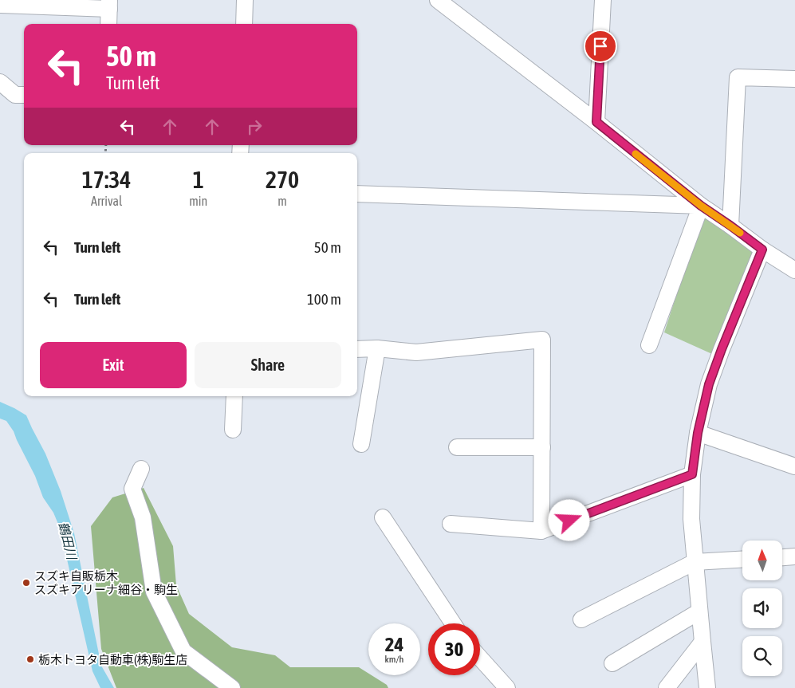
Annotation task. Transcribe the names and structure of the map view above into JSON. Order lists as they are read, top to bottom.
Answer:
{
  "water": ["鶴田川"],
  "places": ["スズキ自販栃木 スズキアリーナ細谷・駒生", "栃木トヨタ自動車(株)駒生店"],
  "north": "top",
  "page": {
    "turn": ["50 m", "Turn left"],
    "eta": [
      "17:34",
      "Arrival",
      "1",
      "min",
      "270",
      "m"
    ],
    "list": [
      {
        "name": "Turn left",
        "value": "50 m"
      },
      {
        "name": "Turn left",
        "value": "100 m"
      }
    ],
    "buttons": ["Exit", "Share"],
    "speed": "24 km/h",
    "limit": "30"
  }
}
